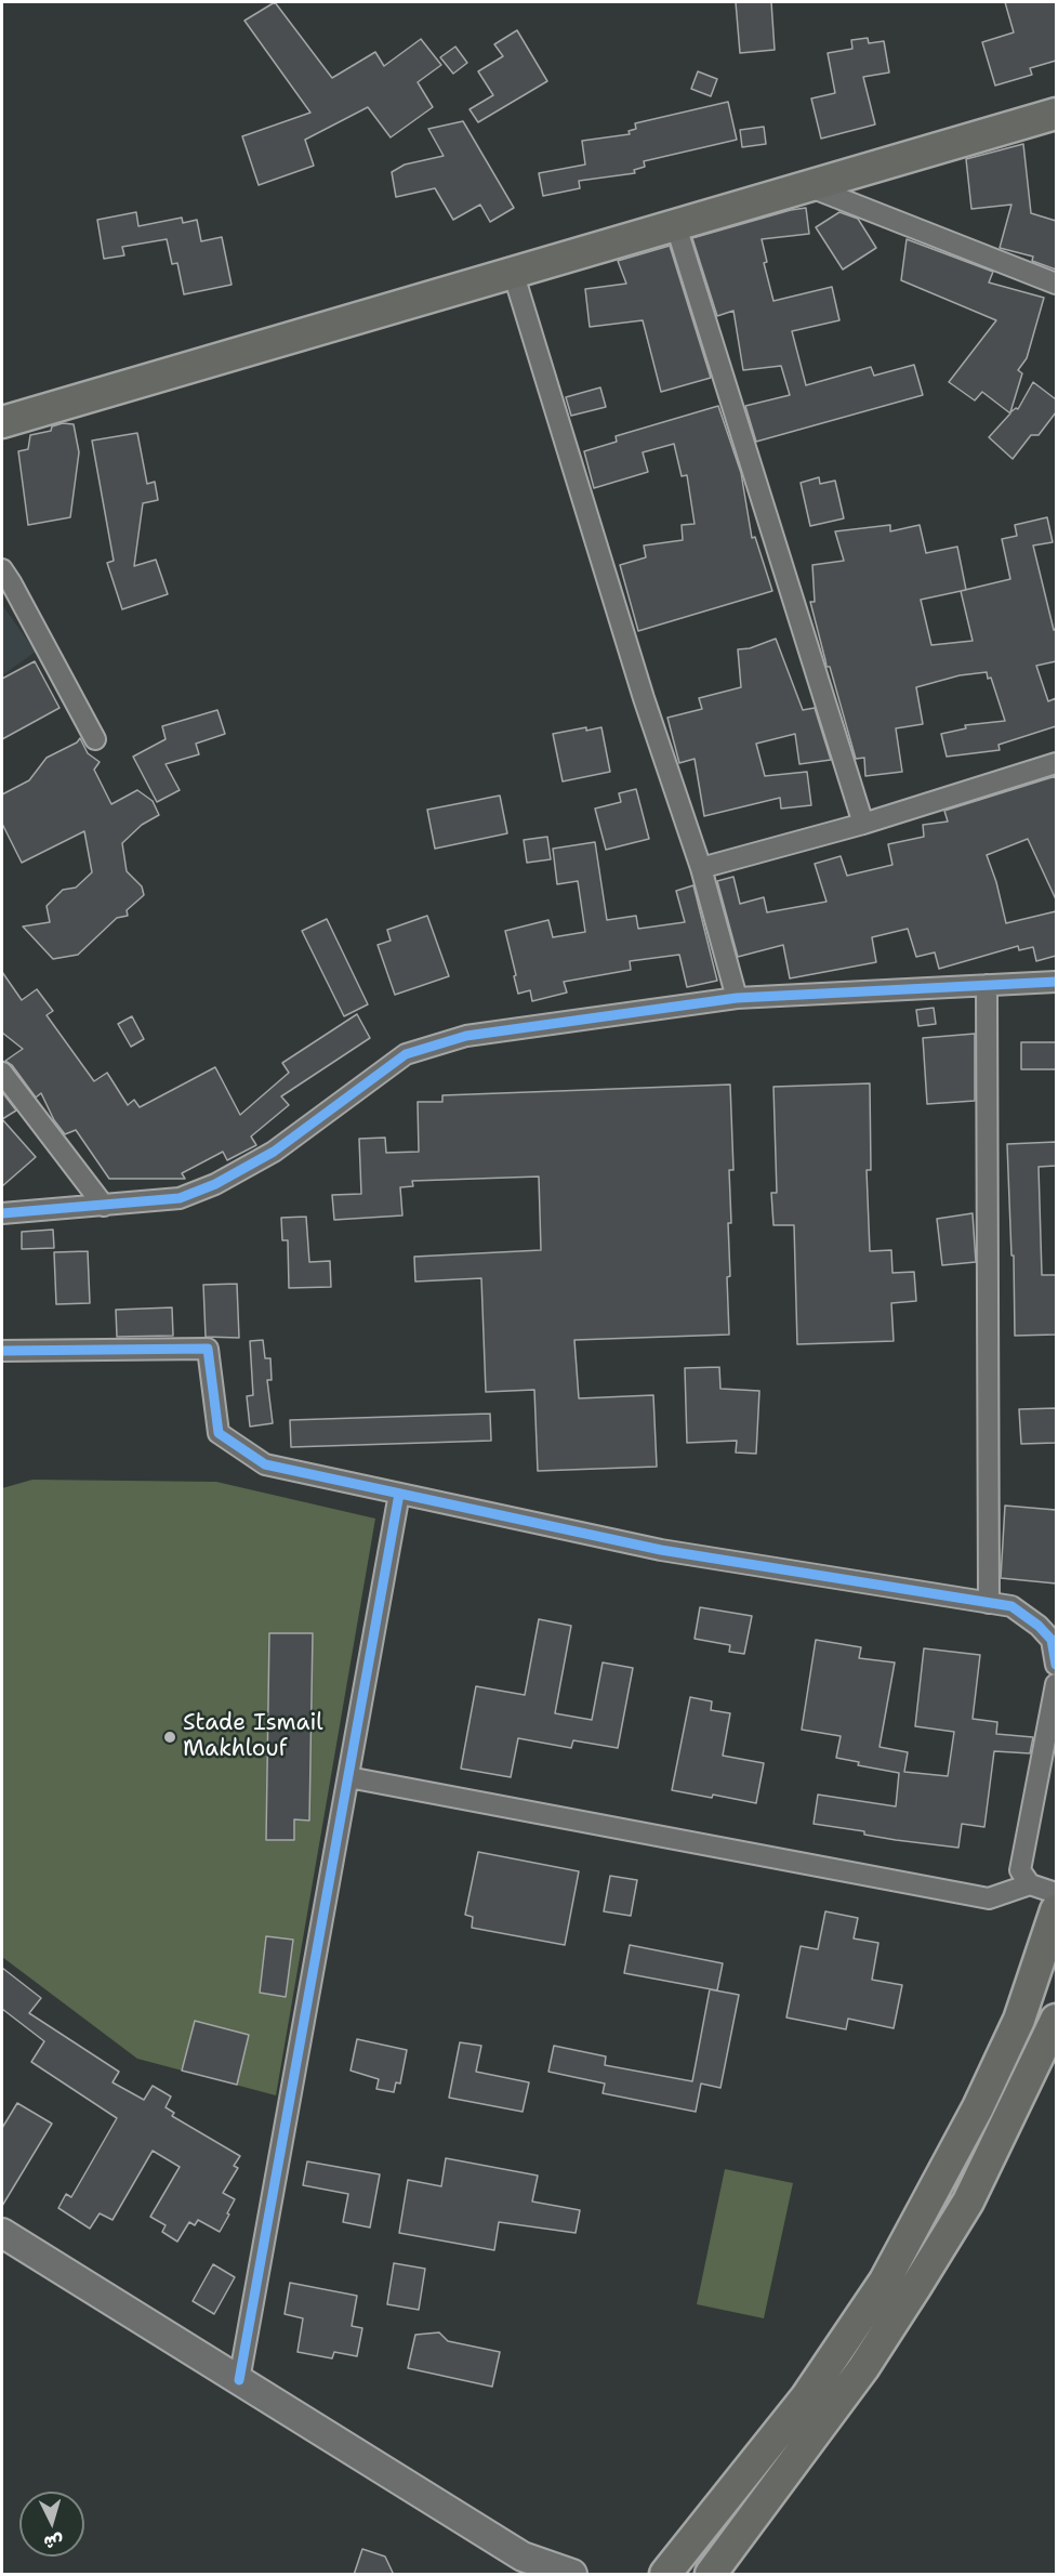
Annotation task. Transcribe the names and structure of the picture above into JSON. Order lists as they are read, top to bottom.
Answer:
{
  "places": ["Stade Ismail Makhlouf"],
  "north": "bottom"
}
